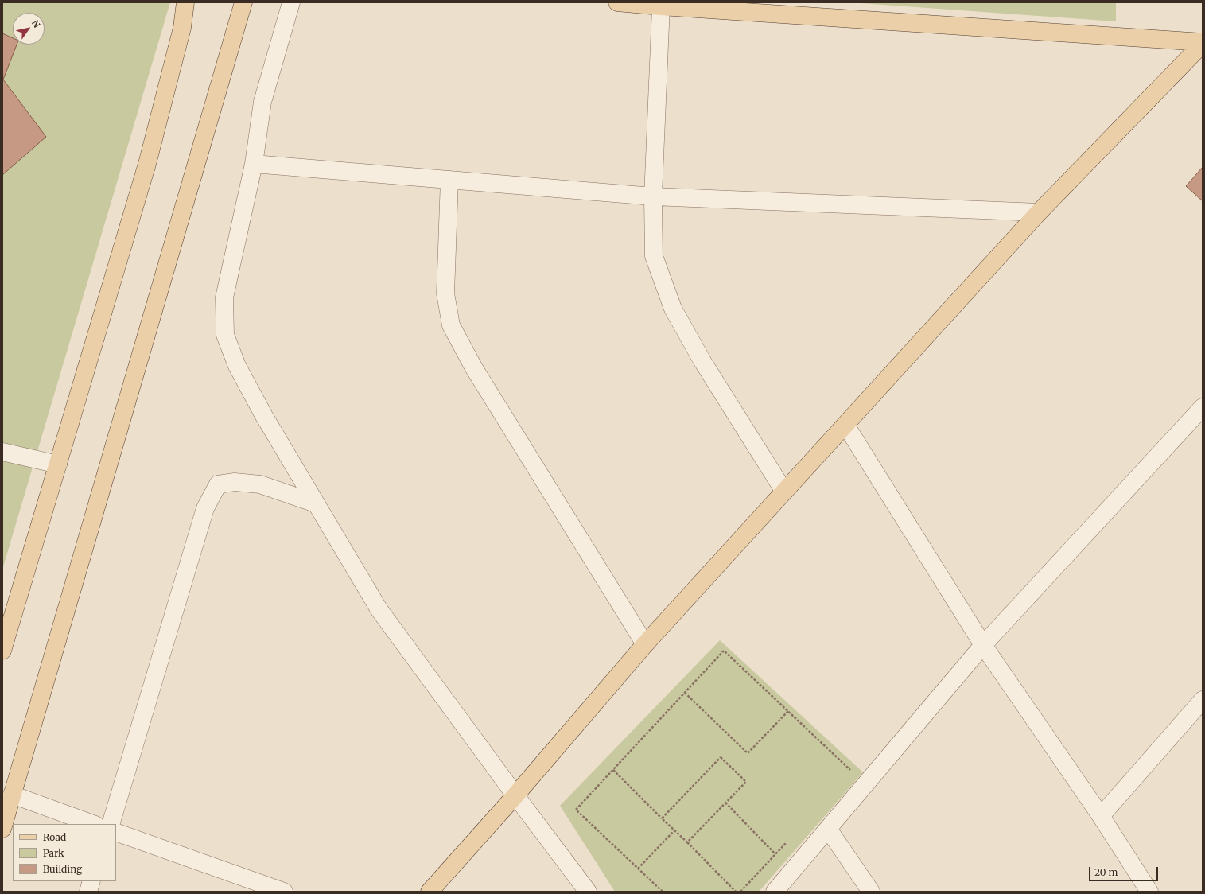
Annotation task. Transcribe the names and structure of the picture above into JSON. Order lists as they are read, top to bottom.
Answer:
{
  "legend": ["Road", "Park", "Building"],
  "scale_bar": "20 m",
  "north": "top right"
}
